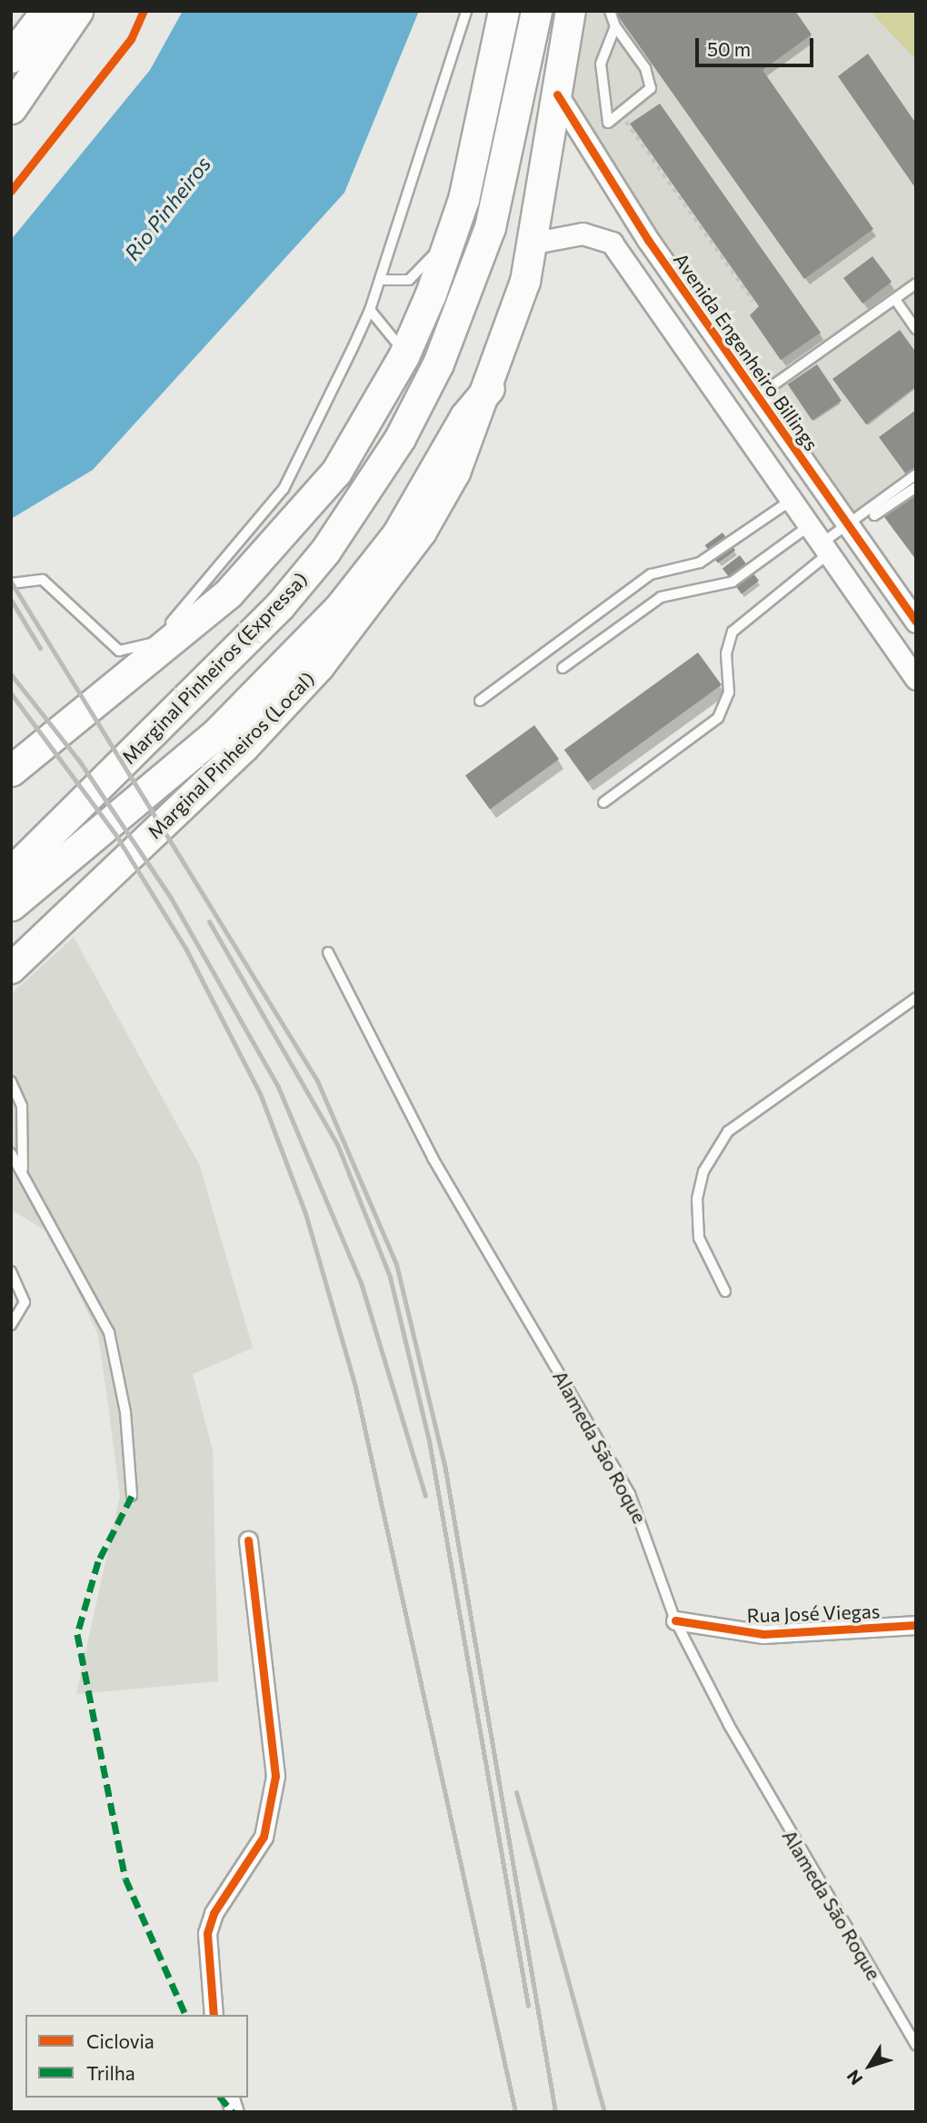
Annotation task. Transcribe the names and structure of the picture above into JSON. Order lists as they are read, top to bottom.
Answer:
{
  "streets": {
    "highway": ["Marginal Pinheiros (Expressa)", "Marginal Pinheiros (Local)"],
    "street": ["Avenida Engenheiro Billings", "Rua José Viegas"],
    "lane": ["Alameda São Roque"]
  },
  "crossings": [
    ["Avenida Engenheiro Billings", "Marginal Pinheiros (Local)"],
    ["Alameda São Roque", "Rua José Viegas"]
  ],
  "water": ["Rio Pinheiros"],
  "legend": ["Ciclovia", "Trilha"],
  "scale_bar": "50 m",
  "north": "bottom left"
}
